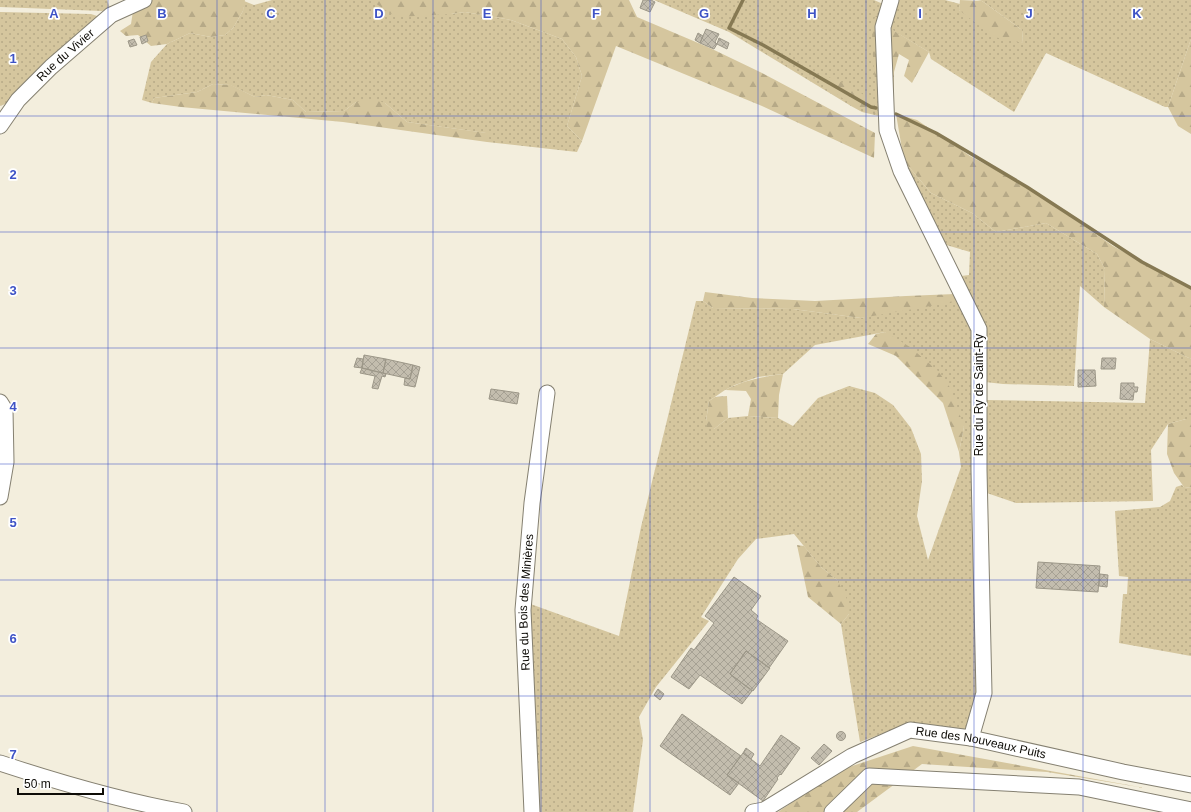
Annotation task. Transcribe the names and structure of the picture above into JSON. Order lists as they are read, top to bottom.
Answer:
{
  "streets": {
    "street": [
      "Rue du Vivier",
      "Rue du Ry de Saint-Ry",
      "Rue du Bois des Minières",
      "Rue des Nouveaux Puits"
    ]
  },
  "crossings": [
    ["Rue du Ry de Saint-Ry", "Rue des Nouveaux Puits"]
  ],
  "scale_bar": "50 m",
  "grid": {
    "columns": [
      "A",
      "B",
      "C",
      "D",
      "E",
      "F",
      "G",
      "H",
      "I",
      "J",
      "K"
    ],
    "rows": [
      "1",
      "2",
      "3",
      "4",
      "5",
      "6",
      "7"
    ]
  }
}
